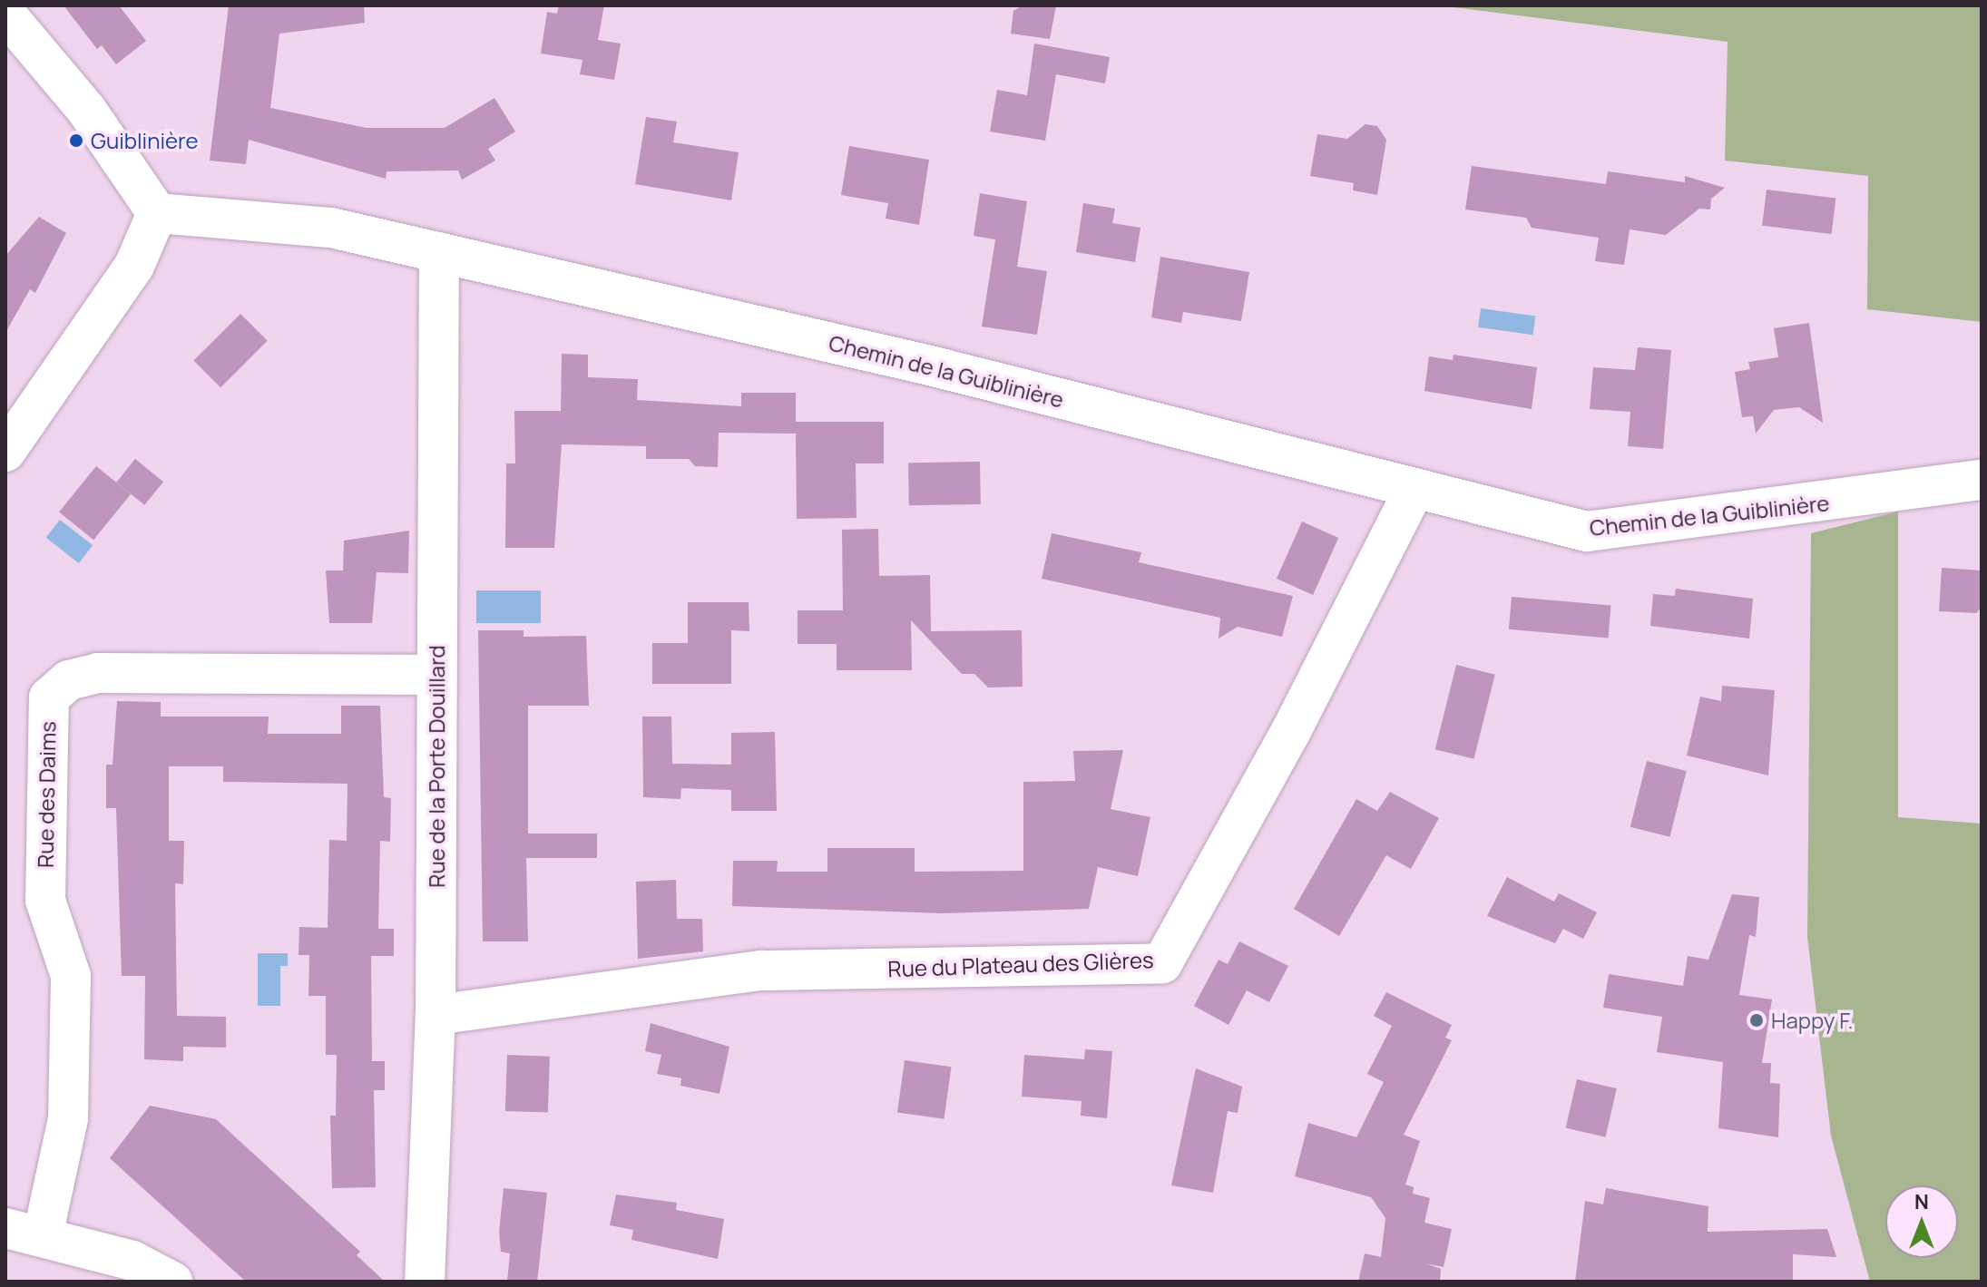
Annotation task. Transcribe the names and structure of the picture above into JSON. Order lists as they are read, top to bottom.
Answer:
{
  "streets": {
    "street": [
      "Chemin de la Guiblinière",
      "Rue de la Porte Douillard",
      "Rue des Daims",
      "Rue du Plateau des Glières"
    ]
  },
  "crossings": [
    ["Chemin de la Guiblinière", "Rue de la Porte Douillard"],
    ["Chemin de la Guiblinière", "Rue du Plateau des Glières"],
    ["Rue de la Porte Douillard", "Rue des Daims"],
    ["Rue de la Porte Douillard", "Rue du Plateau des Glières"]
  ],
  "places": ["Guiblinière", "Happy F."],
  "north": "top"
}
